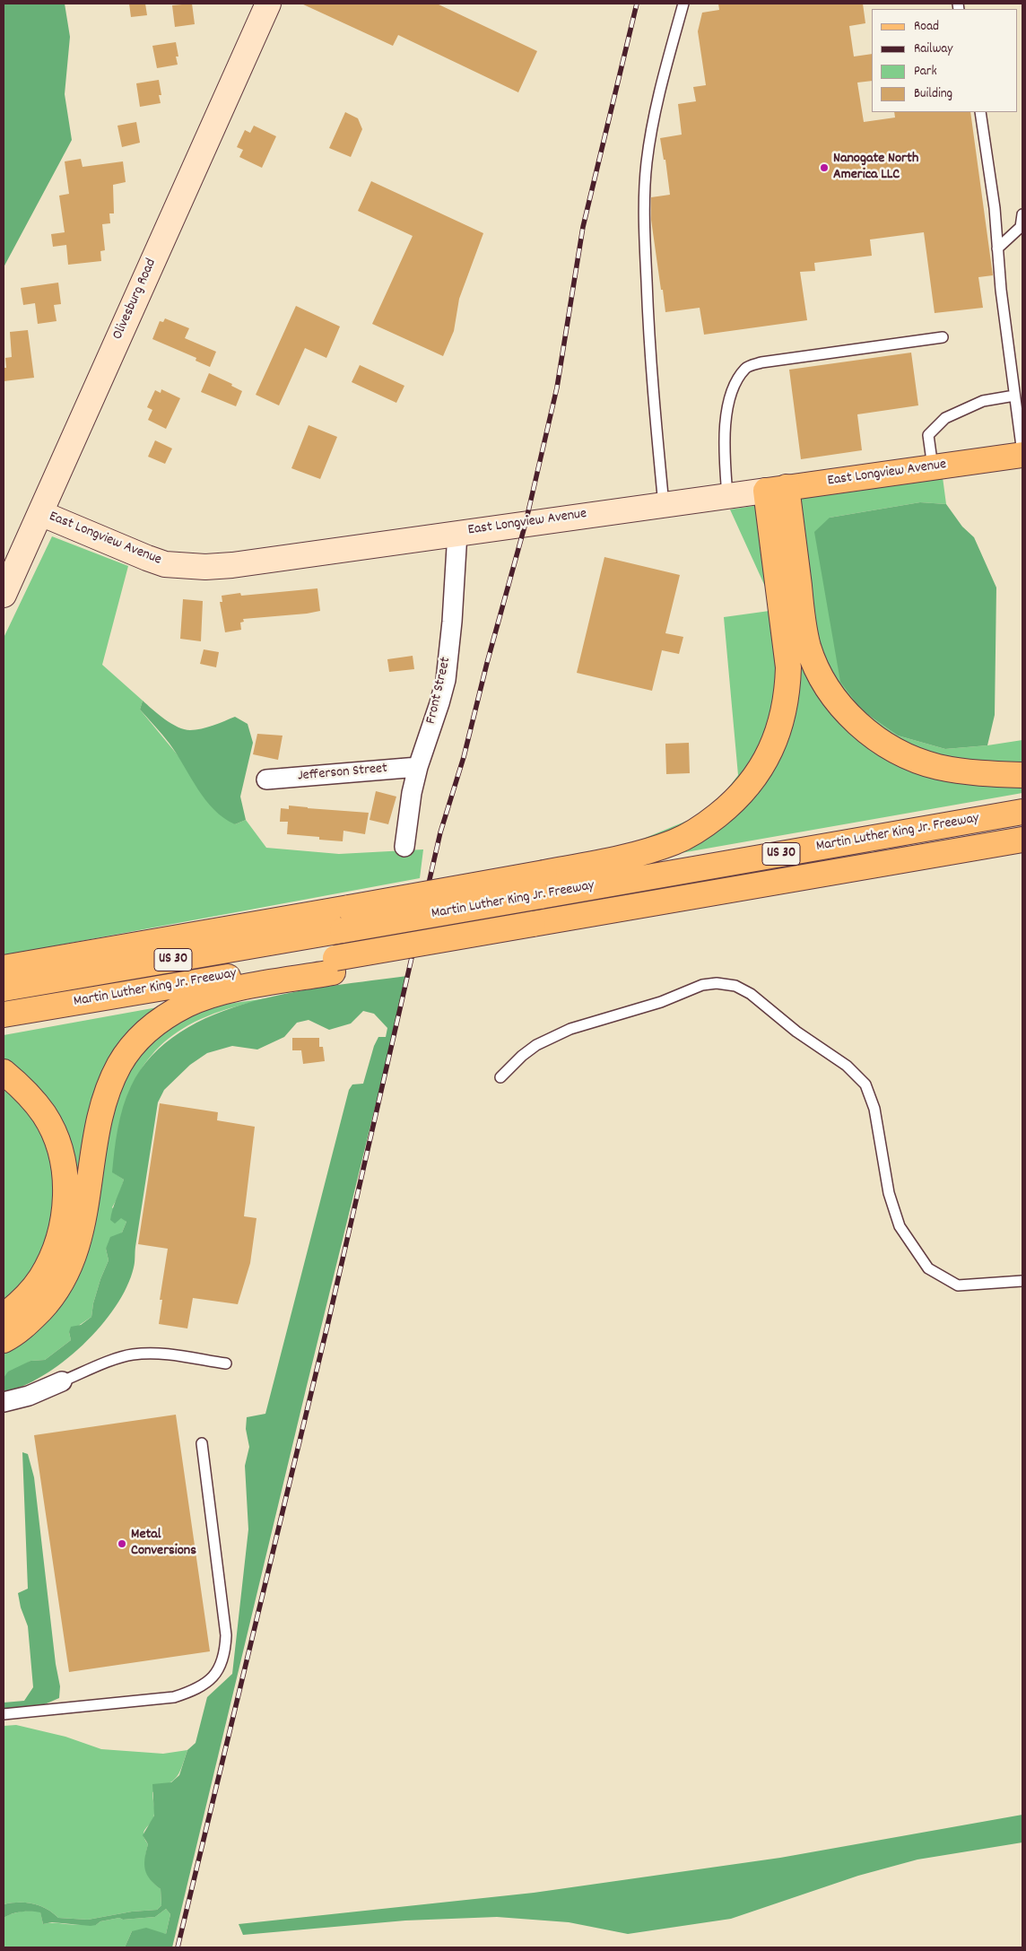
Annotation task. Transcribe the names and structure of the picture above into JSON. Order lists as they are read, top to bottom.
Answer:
{
  "streets": {
    "main road": [
      "Olivesburg Road",
      "East Longview Avenue",
      "Martin Luther King Jr. Freeway",
      "US 30"
    ],
    "street": ["Front Street", "Jefferson Street"]
  },
  "crossings": [
    ["Olivesburg Road", "East Longview Avenue"],
    ["East Longview Avenue", "Front Street"],
    ["Front Street", "Jefferson Street"]
  ],
  "places": ["Nanogate North America LLC", "Metal Conversions"],
  "legend": [
    "Road",
    "Railway",
    "Park",
    "Building"
  ]
}
